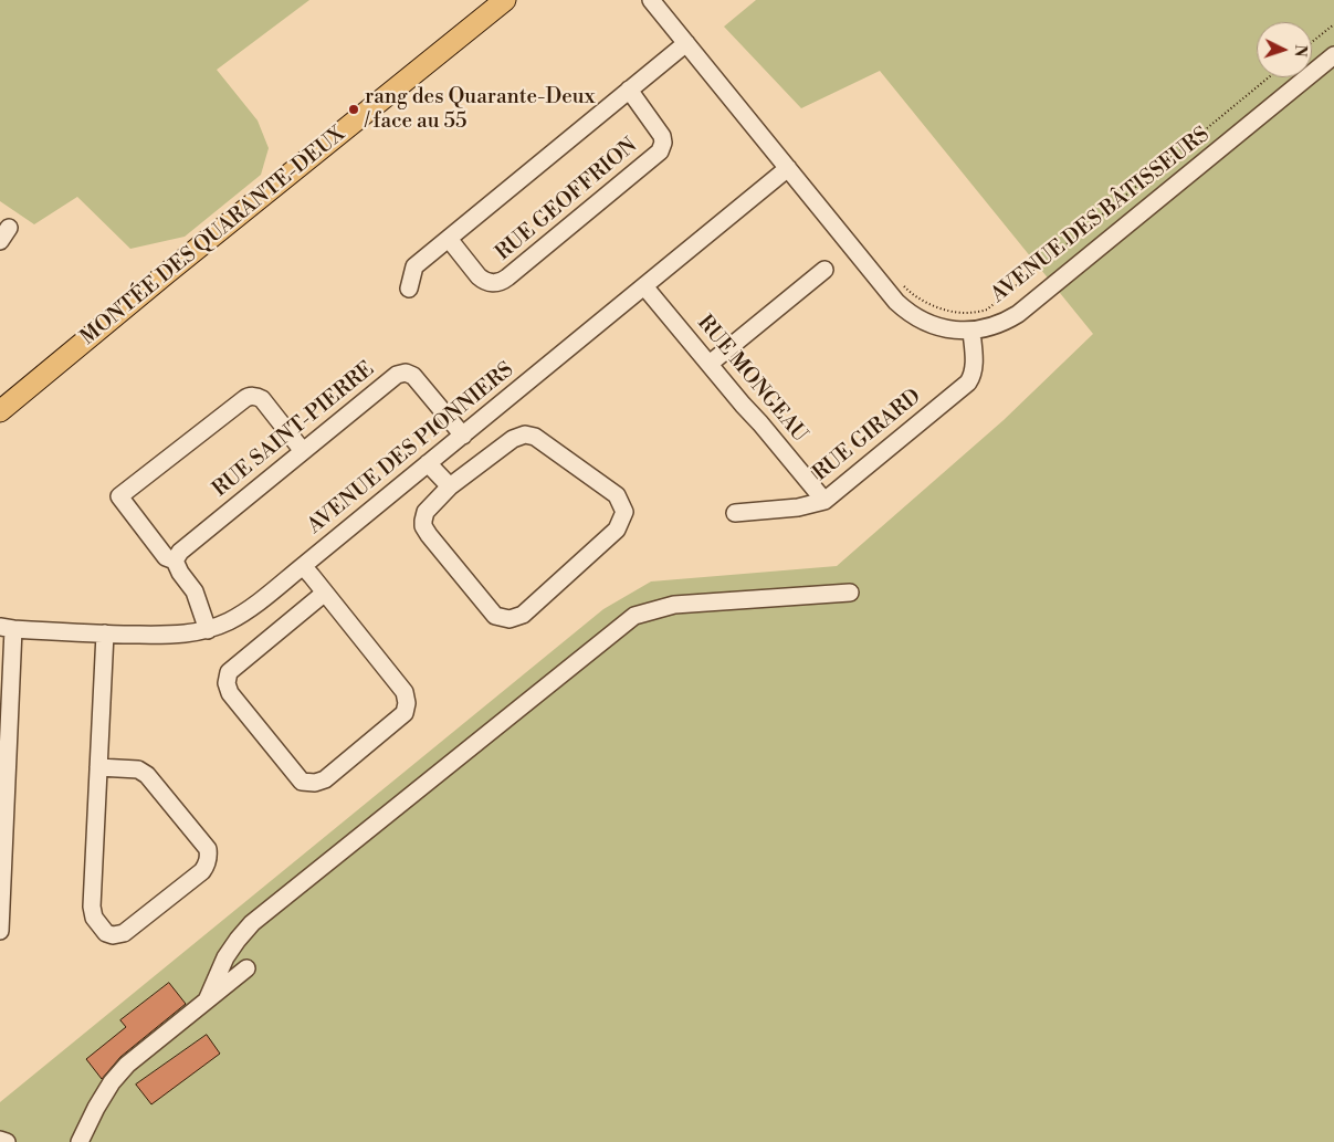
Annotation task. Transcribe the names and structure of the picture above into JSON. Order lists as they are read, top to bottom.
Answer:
{
  "streets": {
    "main road": ["MONTÉE DES QUARANTE-DEUX"],
    "street": [
      "RUE GEOFFRION",
      "AVENUE DES BÂTISSEURS",
      "RUE MONGEAU",
      "RUE SAINT-PIERRE",
      "RUE GIRARD",
      "AVENUE DES PIONNIERS"
    ]
  },
  "crossings": [
    ["AVENUE DES BÂTISSEURS", "RUE GIRARD"],
    ["AVENUE DES BÂTISSEURS", "AVENUE DES PIONNIERS"],
    ["RUE MONGEAU", "RUE GIRARD"],
    ["RUE MONGEAU", "AVENUE DES PIONNIERS"],
    ["RUE SAINT-PIERRE", "AVENUE DES PIONNIERS"]
  ],
  "places": ["rang des Quarante-Deux / face au 55"],
  "north": "right"
}
